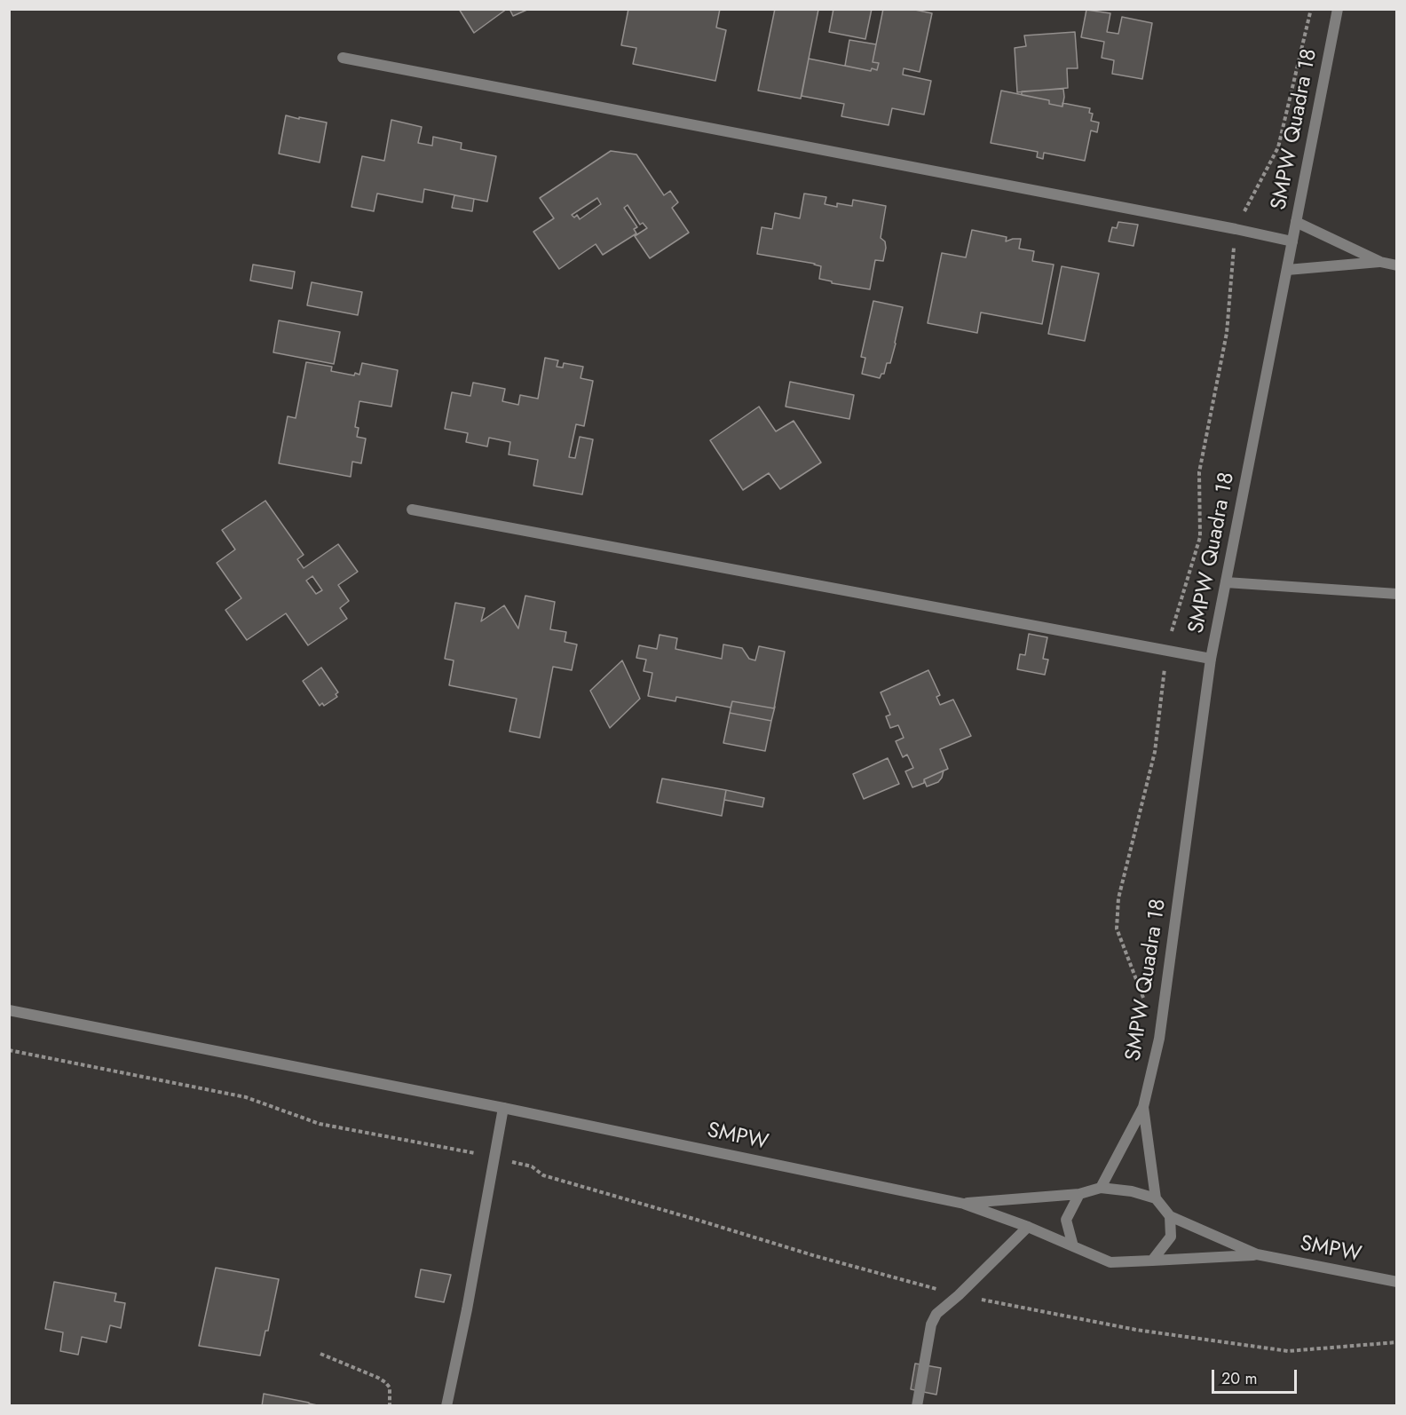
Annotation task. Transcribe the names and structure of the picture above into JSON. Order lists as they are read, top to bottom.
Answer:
{
  "streets": {
    "street": ["SMPW Quadra 18", "SMPW"]
  },
  "crossings": [
    ["SMPW Quadra 18", "SMPW"]
  ],
  "scale_bar": "20 m"
}
